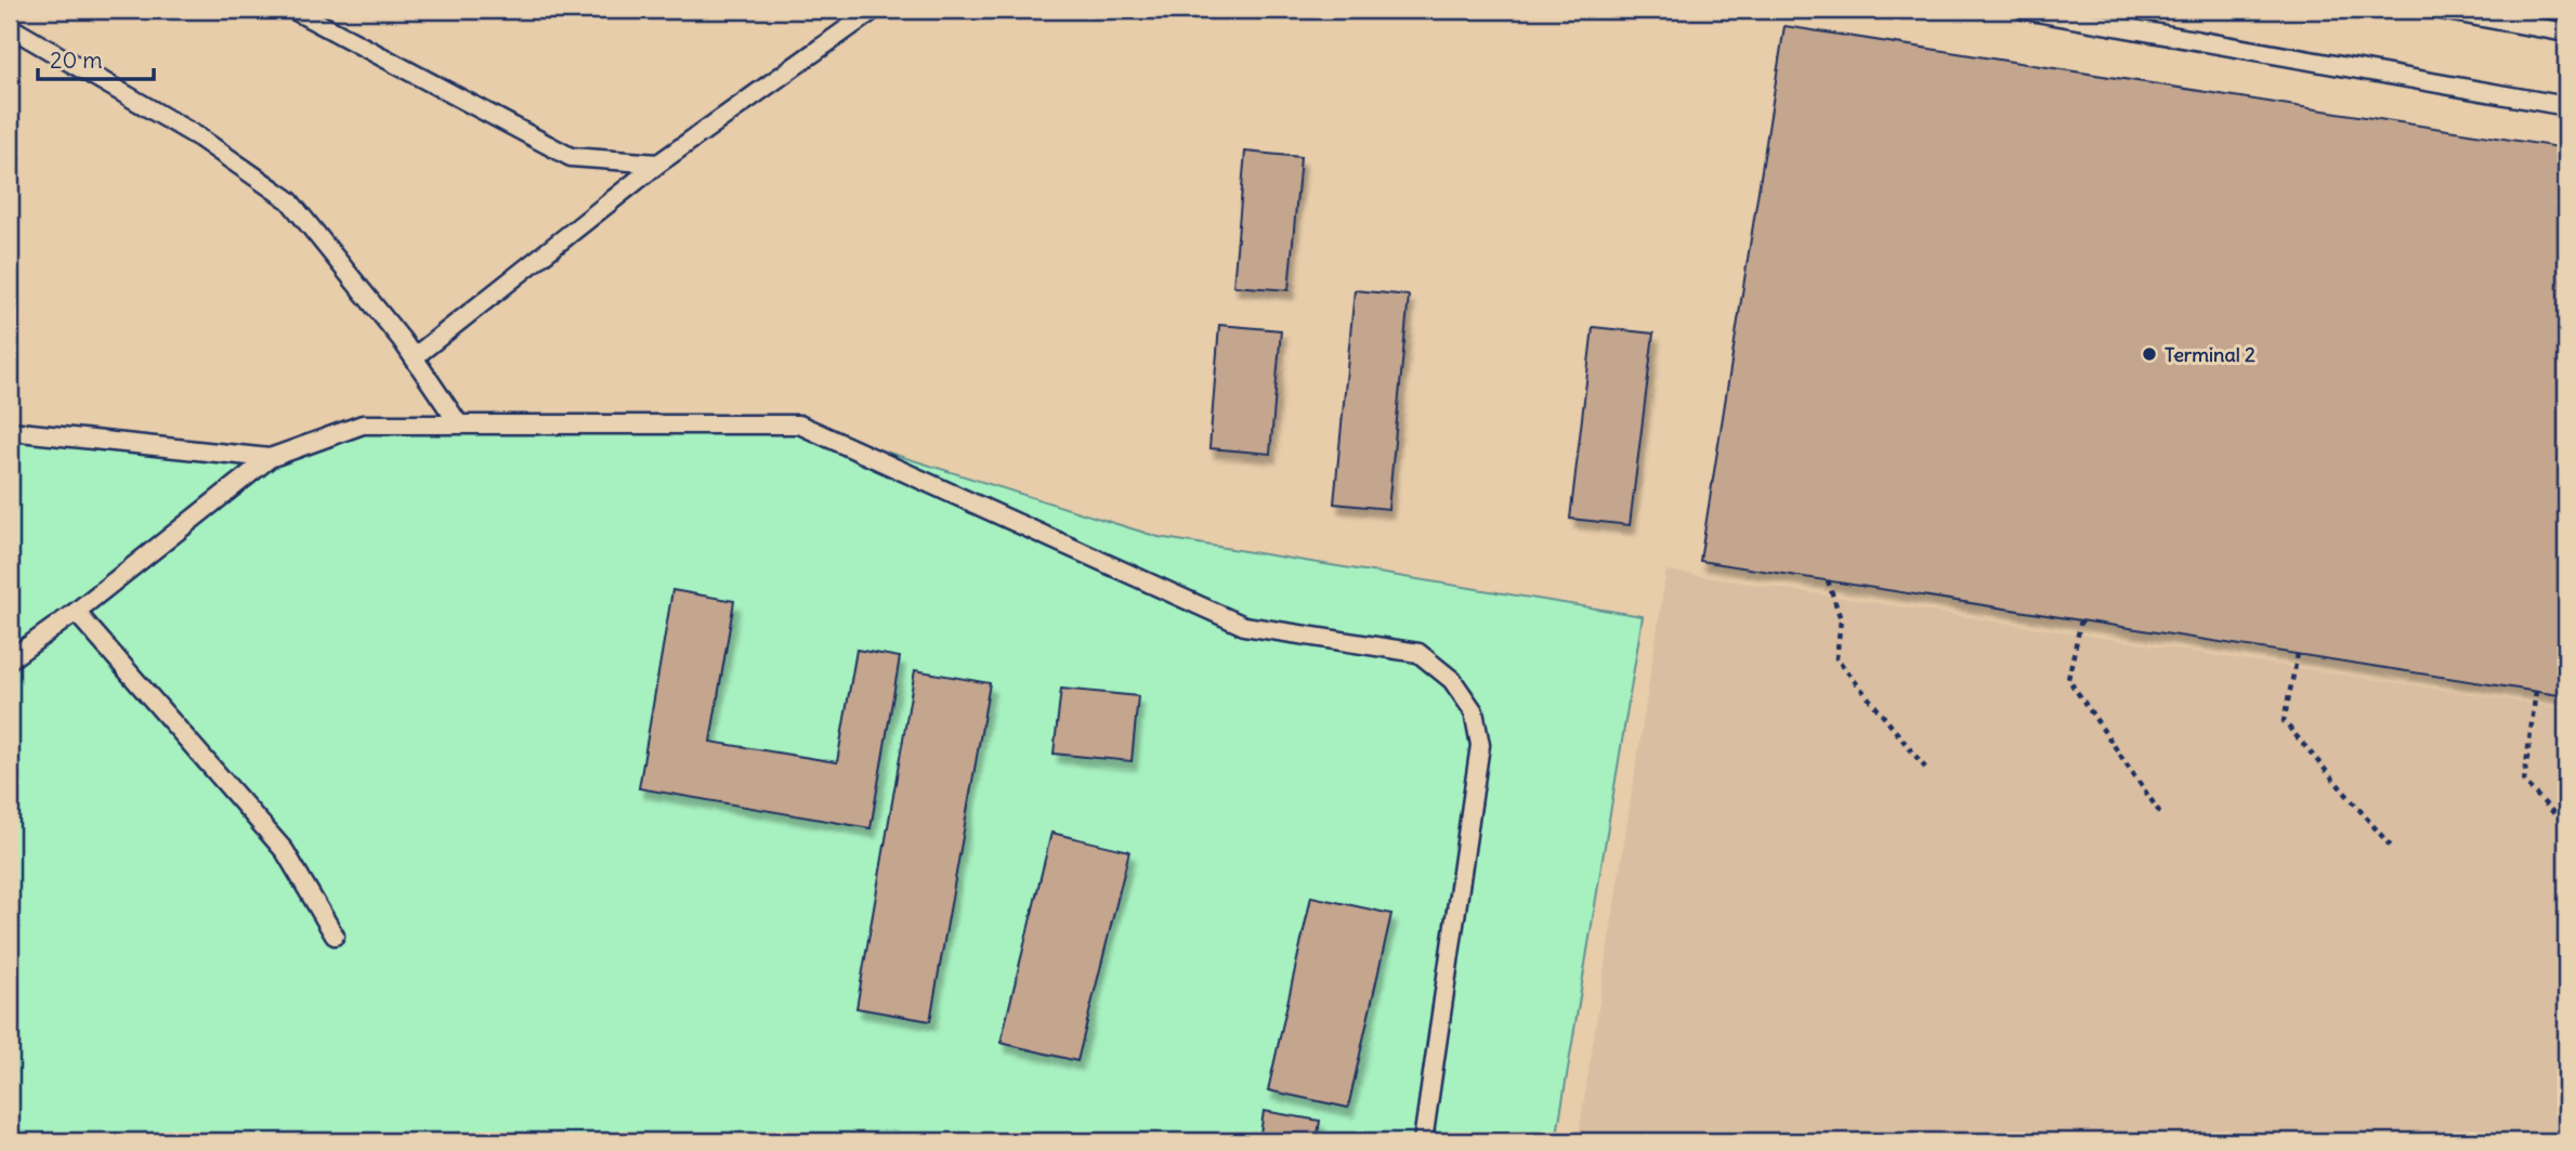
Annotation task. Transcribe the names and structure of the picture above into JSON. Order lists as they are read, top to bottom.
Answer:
{
  "places": ["Terminal 2"],
  "scale_bar": "20 m"
}
